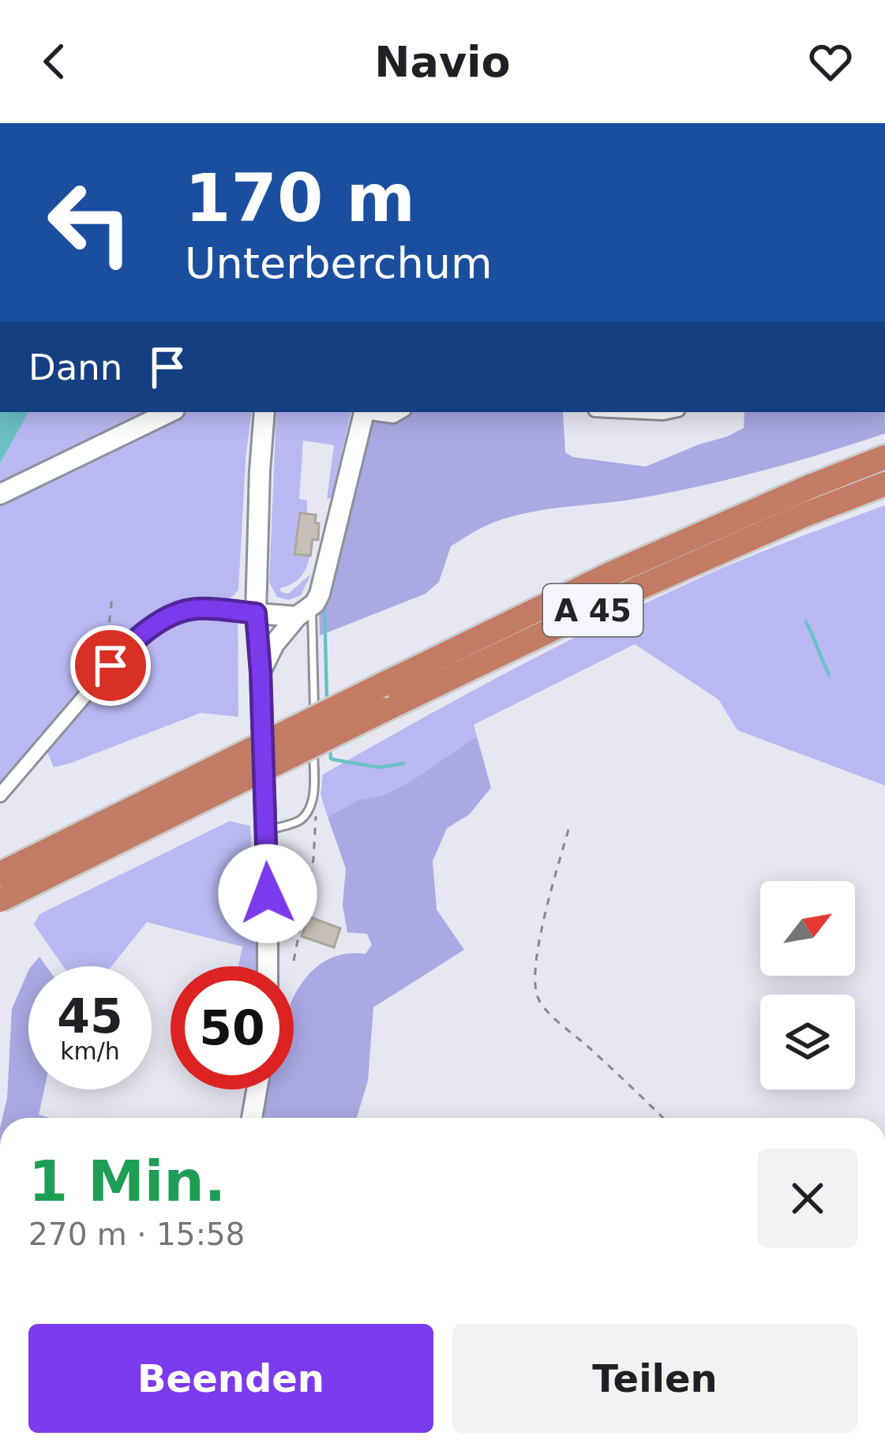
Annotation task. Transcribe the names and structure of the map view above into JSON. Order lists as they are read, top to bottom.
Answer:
{
  "streets": {
    "highway": ["A 45"]
  },
  "north": "top right",
  "page": {
    "header": "Navio",
    "turn": ["170 m", "Unterberchum"],
    "then": "Dann",
    "speed": "45 km/h",
    "limit": "50",
    "heading": ["1 Min.", "270 m · 15:58"],
    "buttons": ["Beenden", "Teilen"]
  }
}
